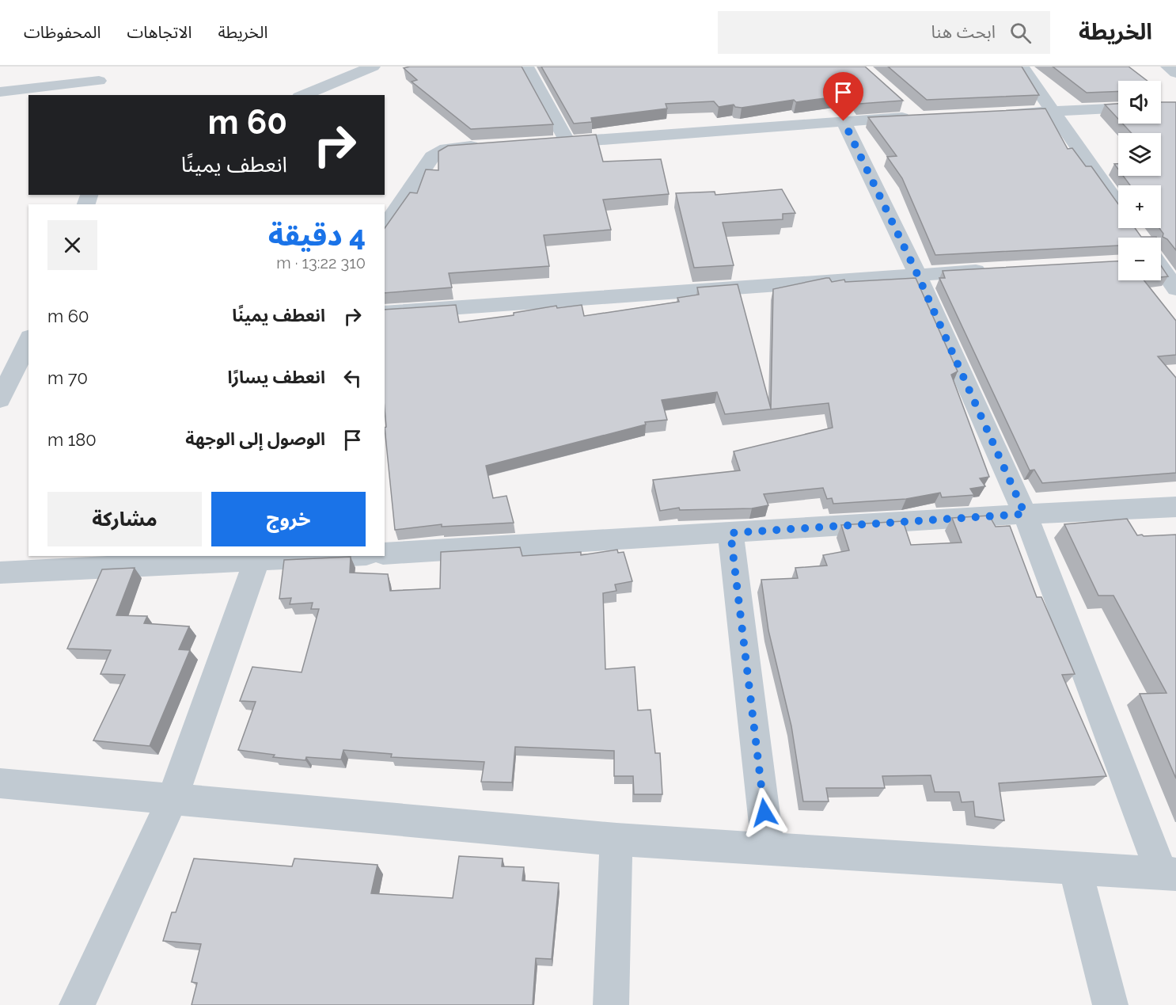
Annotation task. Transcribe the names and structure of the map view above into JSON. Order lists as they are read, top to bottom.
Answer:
{
  "page": {
    "header": "الخريطة",
    "search": "ابحث هنا",
    "nav": ["الخريطة", "الاتجاهات", "المحفوظات"],
    "map_buttons": ["+", "−"],
    "turn": ["60 m", "انعطف يمينًا"],
    "heading": ["4 دقيقة", "310 m · 13:22"],
    "list": [
      {
        "name": "انعطف يمينًا",
        "value": "60 m"
      },
      {
        "name": "انعطف يسارًا",
        "value": "70 m"
      },
      {
        "name": "الوصول إلى الوجهة",
        "value": "180 m"
      }
    ],
    "buttons": ["خروج", "مشاركة"]
  }
}
